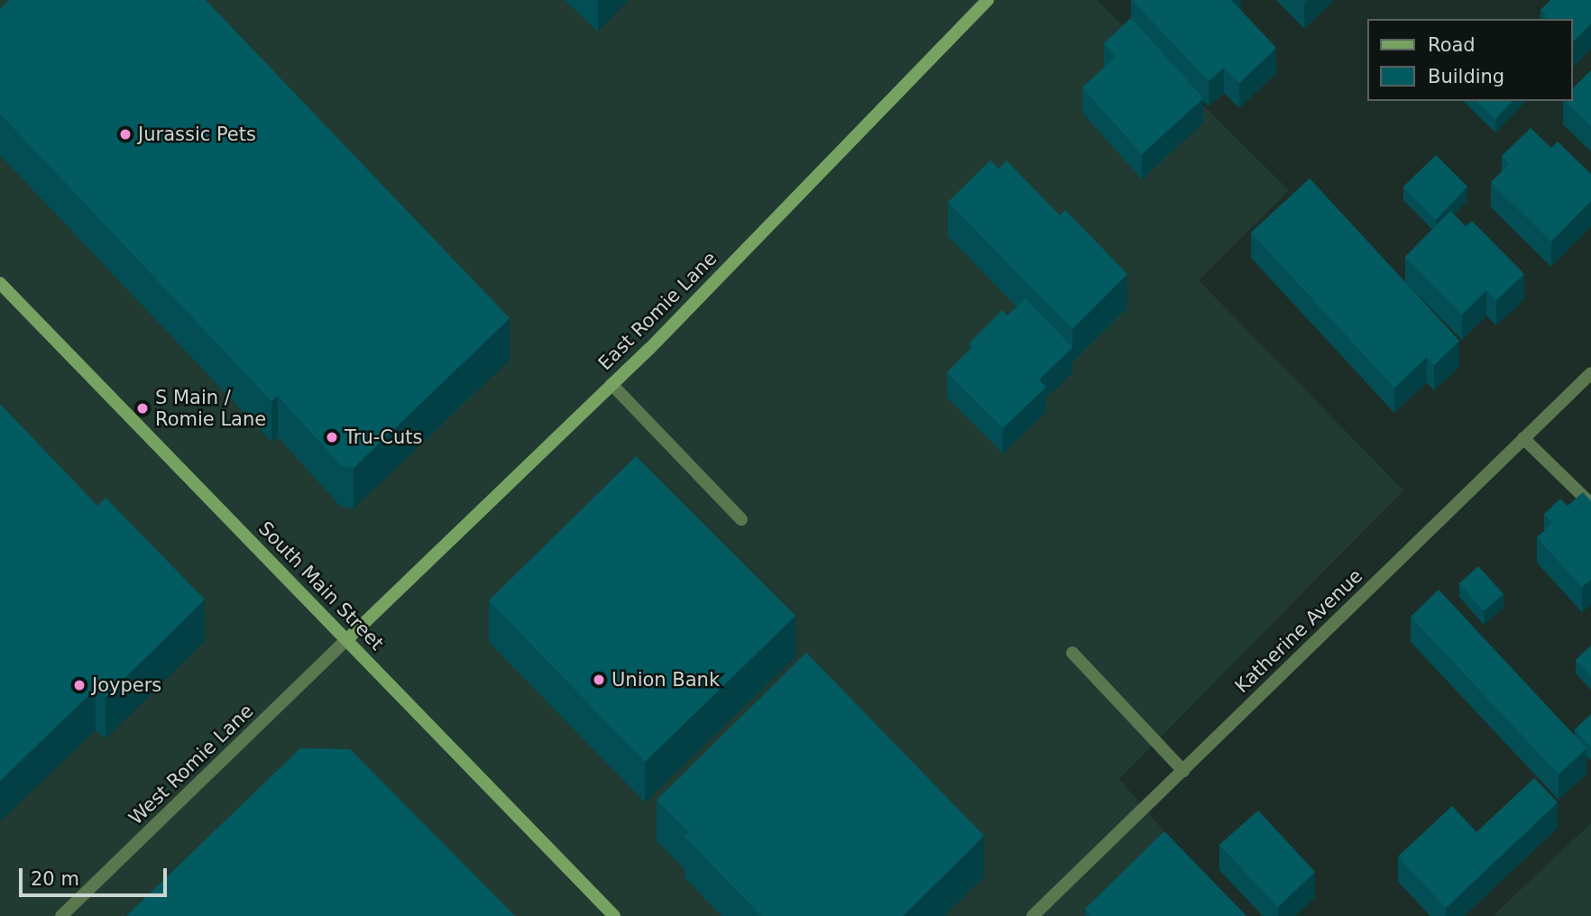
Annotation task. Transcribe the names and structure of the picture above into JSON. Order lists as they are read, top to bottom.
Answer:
{
  "streets": {
    "main road": ["East Romie Lane", "South Main Street"],
    "street": ["Katherine Avenue", "West Romie Lane"]
  },
  "crossings": [
    ["East Romie Lane", "South Main Street"],
    ["East Romie Lane", "West Romie Lane"],
    ["South Main Street", "West Romie Lane"]
  ],
  "places": [
    "Jurassic Pets",
    "S Main / Romie Lane",
    "Tru-Cuts",
    "Union Bank",
    "Joypers"
  ],
  "legend": ["Road", "Building"],
  "scale_bar": "20 m"
}
